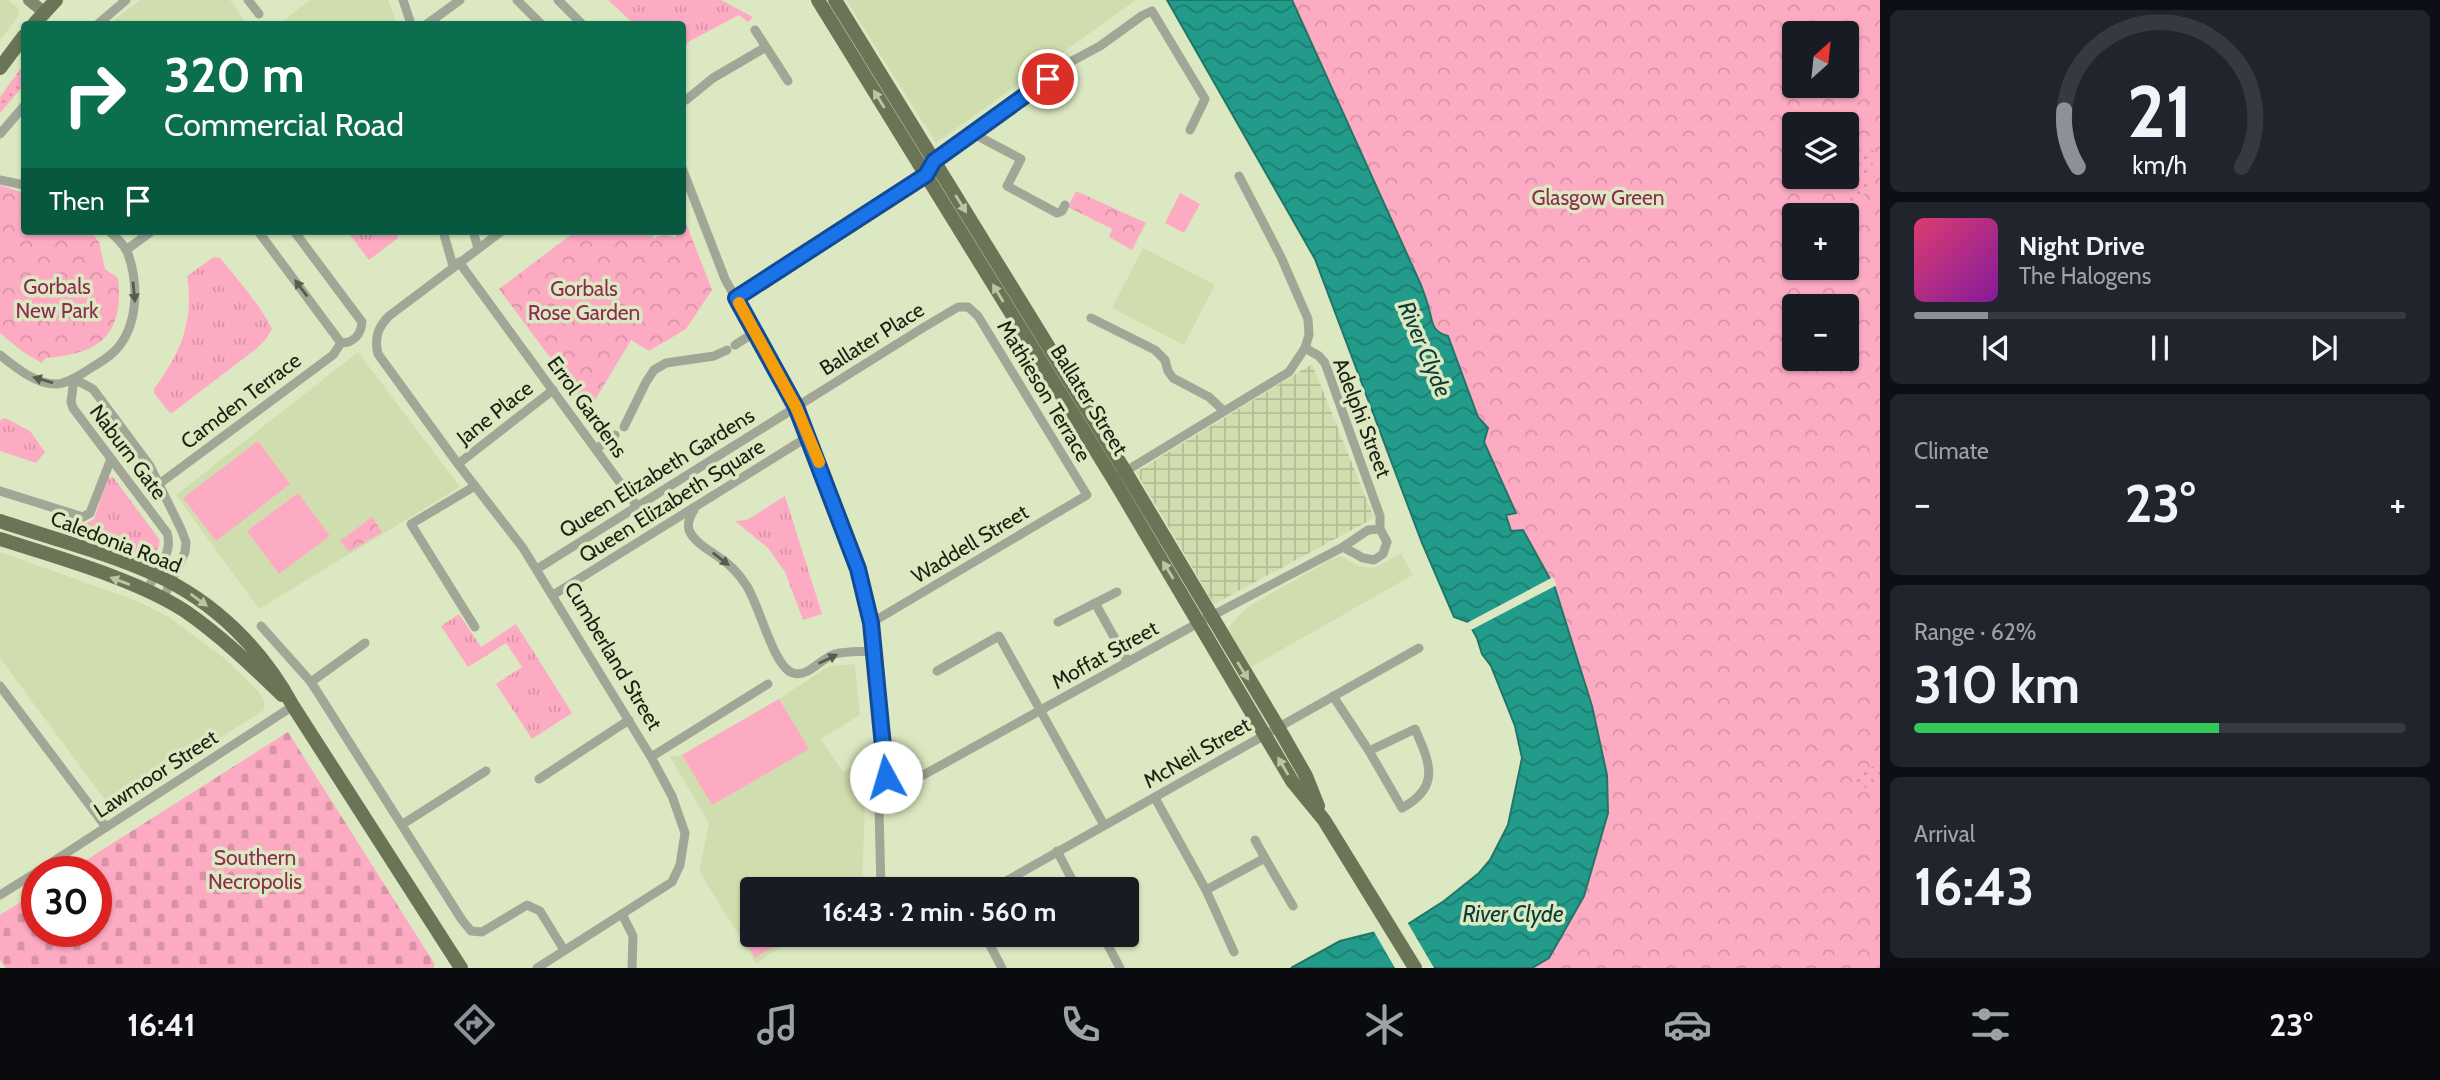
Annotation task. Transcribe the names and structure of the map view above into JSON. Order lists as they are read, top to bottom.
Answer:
{
  "streets": {
    "main road": ["Ballater Street", "Caledonia Road"],
    "street": [
      "Ballater Place",
      "Mathieson Terrace",
      "Camden Terrace",
      "Errol Gardens",
      "Jane Place",
      "Adelphi Street",
      "Naburn Gate",
      "Queen Elizabeth Gardens",
      "Queen Elizabeth Square",
      "Waddell Street",
      "Moffat Street",
      "Cumberland Street",
      "McNeil Street",
      "Lawmoor Street"
    ]
  },
  "crossings": [
    ["Ballater Place", "Mathieson Terrace"],
    ["Ballater Place", "Queen Elizabeth Gardens"],
    ["Mathieson Terrace", "Waddell Street"],
    ["Ballater Street", "Moffat Street"],
    ["Ballater Street", "McNeil Street"],
    ["Camden Terrace", "Naburn Gate"],
    ["Errol Gardens", "Jane Place"],
    ["Errol Gardens", "Queen Elizabeth Gardens"],
    ["Errol Gardens", "Cumberland Street"],
    ["Jane Place", "Cumberland Street"],
    ["Adelphi Street", "Moffat Street"],
    ["Naburn Gate", "Caledonia Road"],
    ["Queen Elizabeth Gardens", "Cumberland Street"],
    ["Queen Elizabeth Square", "Cumberland Street"],
    ["Caledonia Road", "Lawmoor Street"]
  ],
  "water": ["River Clyde"],
  "parks": [
    "Glasgow Green",
    "Gorbals New Park",
    "Gorbals Rose Garden",
    "Southern Necropolis"
  ],
  "north": "top right",
  "page": {
    "map_buttons": ["+", "−"],
    "turn": ["320 m", "Commercial Road"],
    "then": "Then",
    "song": ["Night Drive", "The Halogens"],
    "tile": [
      "Climate",
      ["Range · 62%", "310 km"],
      ["Arrival", "16:43"]
    ],
    "heat": ["−", "23°", "+"],
    "limit": "30",
    "trip": "16:43 · 2 min · 560 m",
    "tabs": ["16:41", "23°"],
    "gauge": ["21", "km/h"]
  }
}
